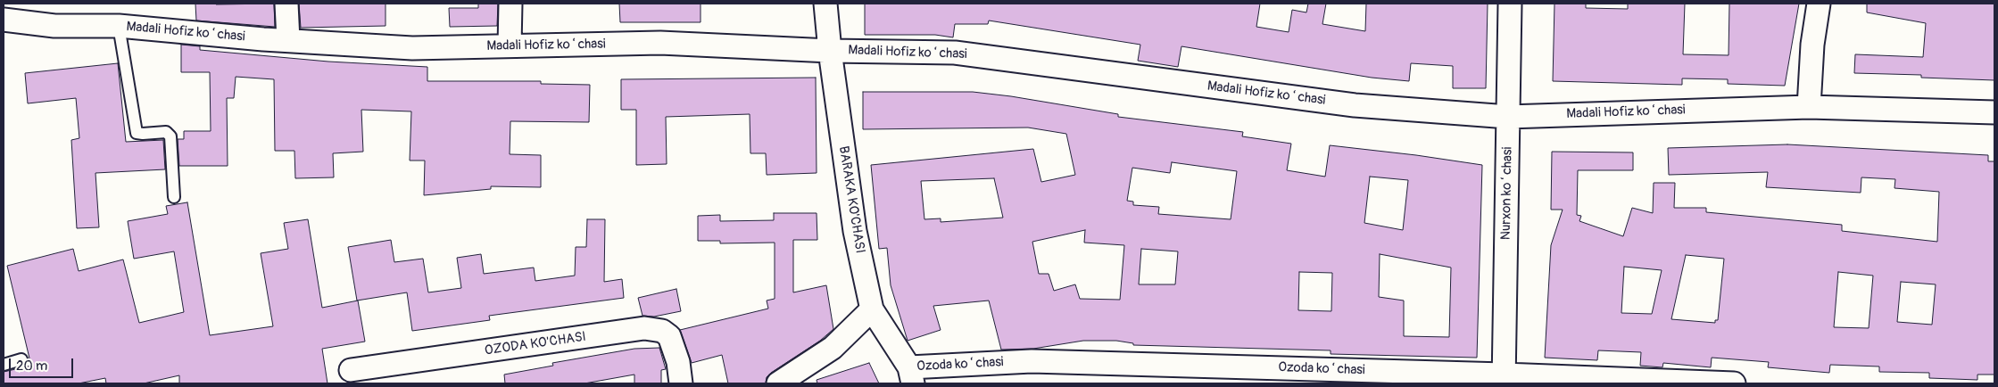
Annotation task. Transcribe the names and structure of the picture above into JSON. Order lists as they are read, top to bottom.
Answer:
{
  "streets": {
    "street": [
      "Madali Hofiz koʻchasi",
      "Nurxon koʻchasi",
      "BARAKA KO'CHASI",
      "OZODA KO'CHASI",
      "Ozoda koʻchasi"
    ]
  },
  "crossings": [
    ["Madali Hofiz koʻchasi", "Nurxon koʻchasi"],
    ["Madali Hofiz koʻchasi", "BARAKA KO'CHASI"],
    ["Nurxon koʻchasi", "Ozoda koʻchasi"],
    ["BARAKA KO'CHASI", "Ozoda koʻchasi"]
  ],
  "scale_bar": "20 m"
}
